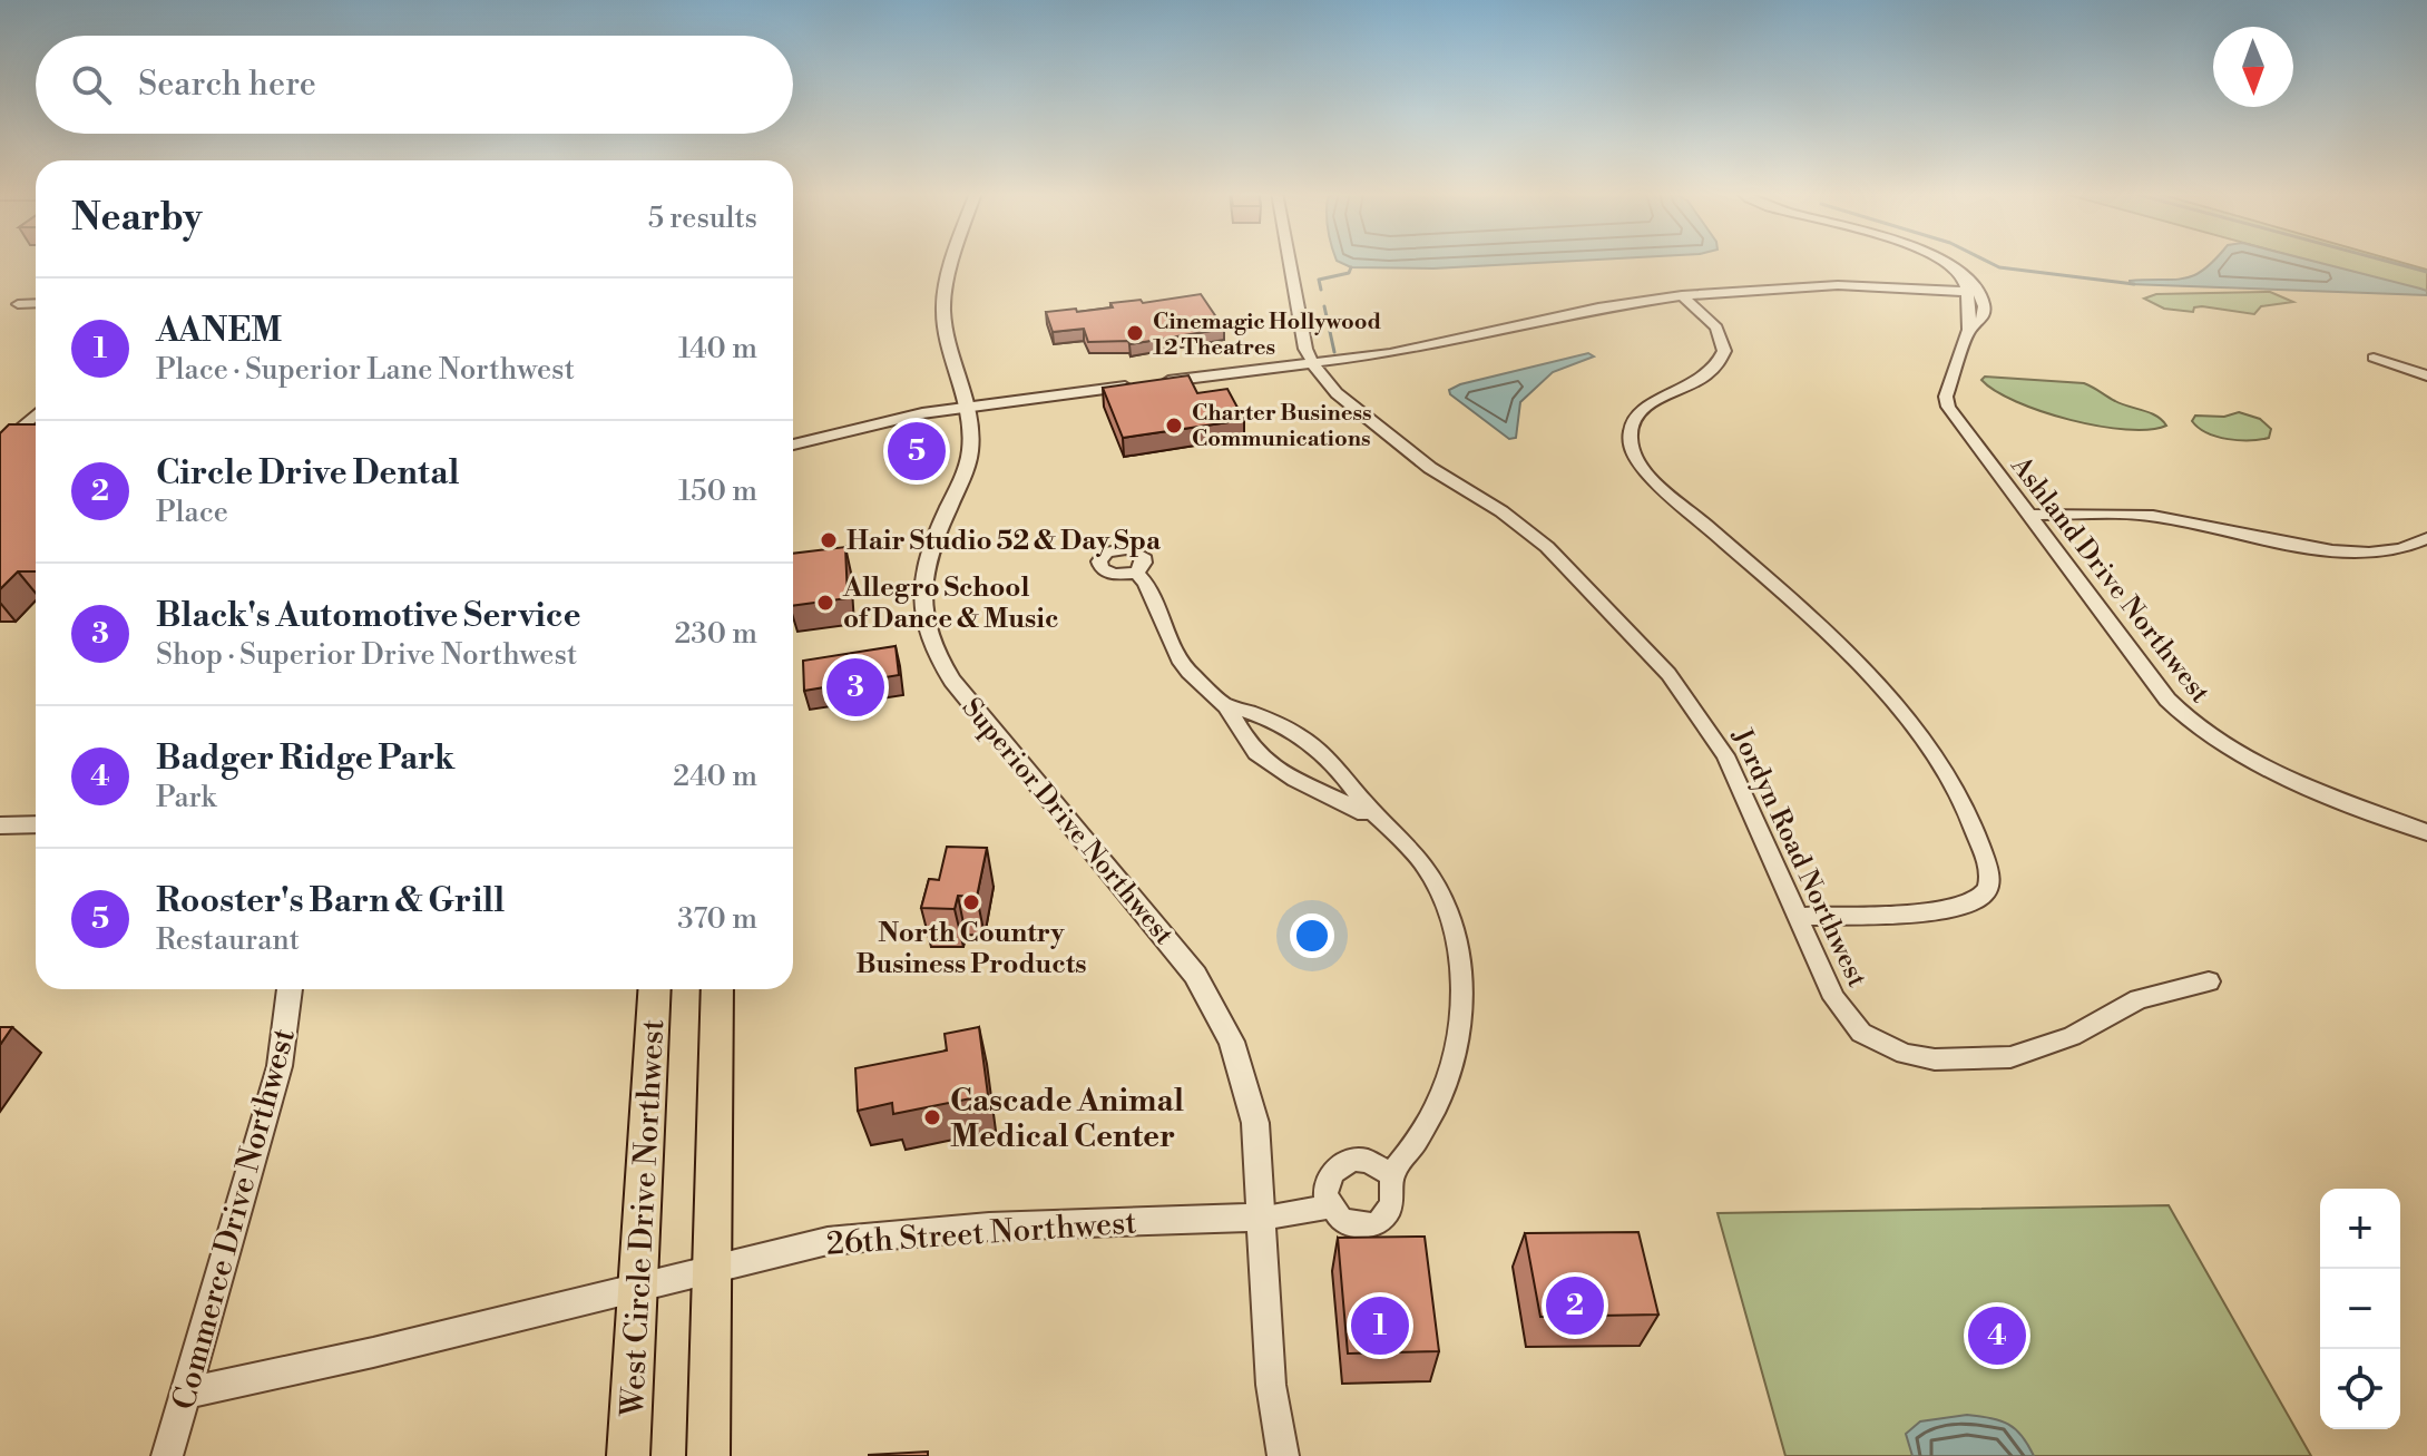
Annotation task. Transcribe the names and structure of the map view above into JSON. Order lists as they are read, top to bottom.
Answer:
{
  "streets": {
    "main road": ["West Circle Drive Northwest"],
    "street": [
      "Ashland Drive Northwest",
      "Superior Drive Northwest",
      "Jordyn Road Northwest",
      "Commerce Drive Northwest",
      "26th Street Northwest"
    ]
  },
  "crossings": [
    ["Superior Drive Northwest", "26th Street Northwest"],
    ["West Circle Drive Northwest", "26th Street Northwest"],
    ["Commerce Drive Northwest", "26th Street Northwest"]
  ],
  "places": [
    "Cinemagic Hollywood 12 Theatres",
    "Charter Business Communications",
    "Hair Studio 52 & Day Spa",
    "Allegro School of Dance & Music",
    "North Country Business Products",
    "Cascade Animal Medical Center"
  ],
  "north": "bottom",
  "page": {
    "search": "Search here",
    "heading": ["Nearby", "5 results"],
    "list": [
      {
        "mark": "1",
        "name": "AANEM",
        "note": "Place · Superior Lane Northwest",
        "value": "140 m"
      },
      {
        "mark": "2",
        "name": "Circle Drive Dental",
        "note": "Place",
        "value": "150 m"
      },
      {
        "mark": "3",
        "name": "Black's Automotive Service",
        "note": "Shop · Superior Drive Northwest",
        "value": "230 m"
      },
      {
        "mark": "4",
        "name": "Badger Ridge Park",
        "note": "Park",
        "value": "240 m"
      },
      {
        "mark": "5",
        "name": "Rooster's Barn & Grill",
        "note": "Restaurant",
        "value": "370 m"
      }
    ],
    "pins": [
      "5",
      "3",
      "2",
      "1",
      "4"
    ],
    "map_buttons": ["+", "−"]
  }
}
